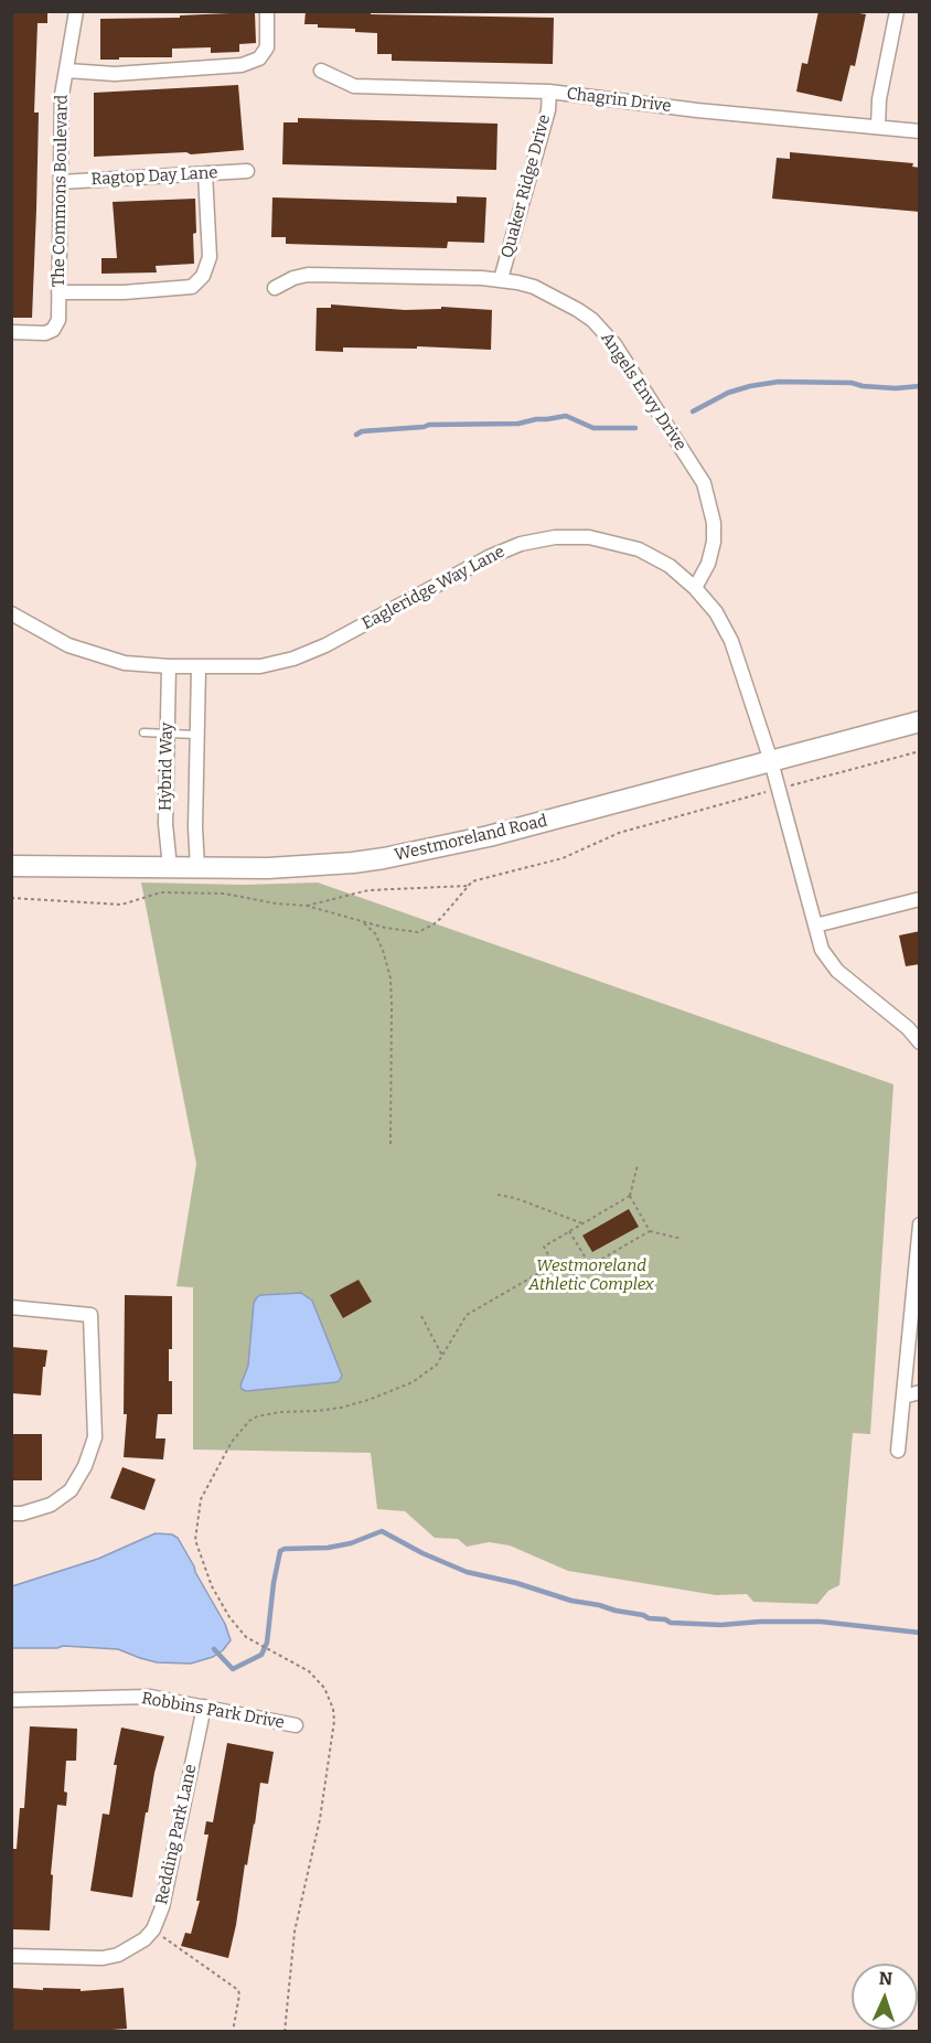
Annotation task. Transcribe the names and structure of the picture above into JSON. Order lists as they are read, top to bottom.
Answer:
{
  "streets": {
    "street": [
      "Chagrin Drive",
      "Ragtop Day Lane",
      "Quaker Ridge Drive",
      "The Commons Boulevard",
      "Angels Envy Drive",
      "Eagleridge Way Lane",
      "Hybrid Way",
      "Westmoreland Road",
      "Robbins Park Drive",
      "Redding Park Lane"
    ]
  },
  "crossings": [
    ["Chagrin Drive", "Quaker Ridge Drive"],
    ["Ragtop Day Lane", "The Commons Boulevard"],
    ["Quaker Ridge Drive", "Angels Envy Drive"],
    ["Angels Envy Drive", "Eagleridge Way Lane"],
    ["Eagleridge Way Lane", "Hybrid Way"],
    ["Eagleridge Way Lane", "Westmoreland Road"],
    ["Hybrid Way", "Westmoreland Road"],
    ["Robbins Park Drive", "Redding Park Lane"]
  ],
  "parks": ["Westmoreland Athletic Complex"],
  "north": "top"
}
